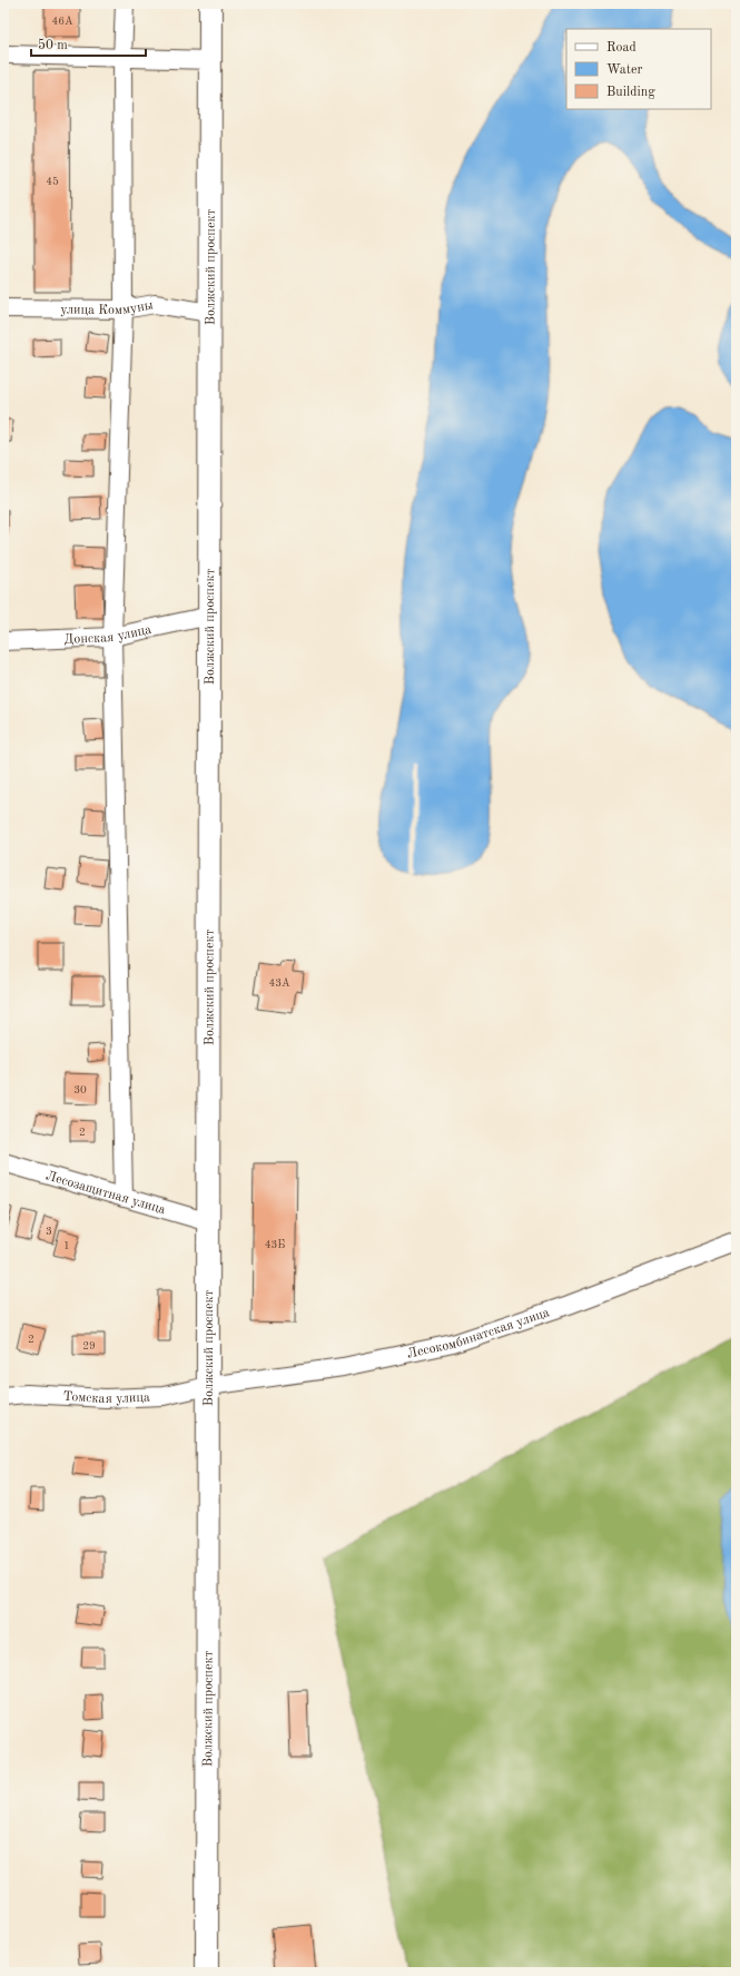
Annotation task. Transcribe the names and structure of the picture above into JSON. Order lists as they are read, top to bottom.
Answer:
{
  "streets": {
    "main road": ["Волжский проспект"],
    "street": [
      "улица Коммуны",
      "Донская улица",
      "Лесозащитная улица",
      "Лесокомбинатская улица",
      "Томская улица"
    ]
  },
  "crossings": [
    ["Волжский проспект", "улица Коммуны"],
    ["Волжский проспект", "Донская улица"],
    ["Волжский проспект", "Лесозащитная улица"],
    ["Волжский проспект", "Лесокомбинатская улица"],
    ["Волжский проспект", "Томская улица"],
    ["Лесокомбинатская улица", "Томская улица"]
  ],
  "house_numbers": [
    "46А",
    "45",
    "43А",
    "30",
    "2",
    "3",
    "43Б",
    "1",
    "2",
    "29"
  ],
  "legend": ["Road", "Water", "Building"],
  "scale_bar": "50 m"
}
